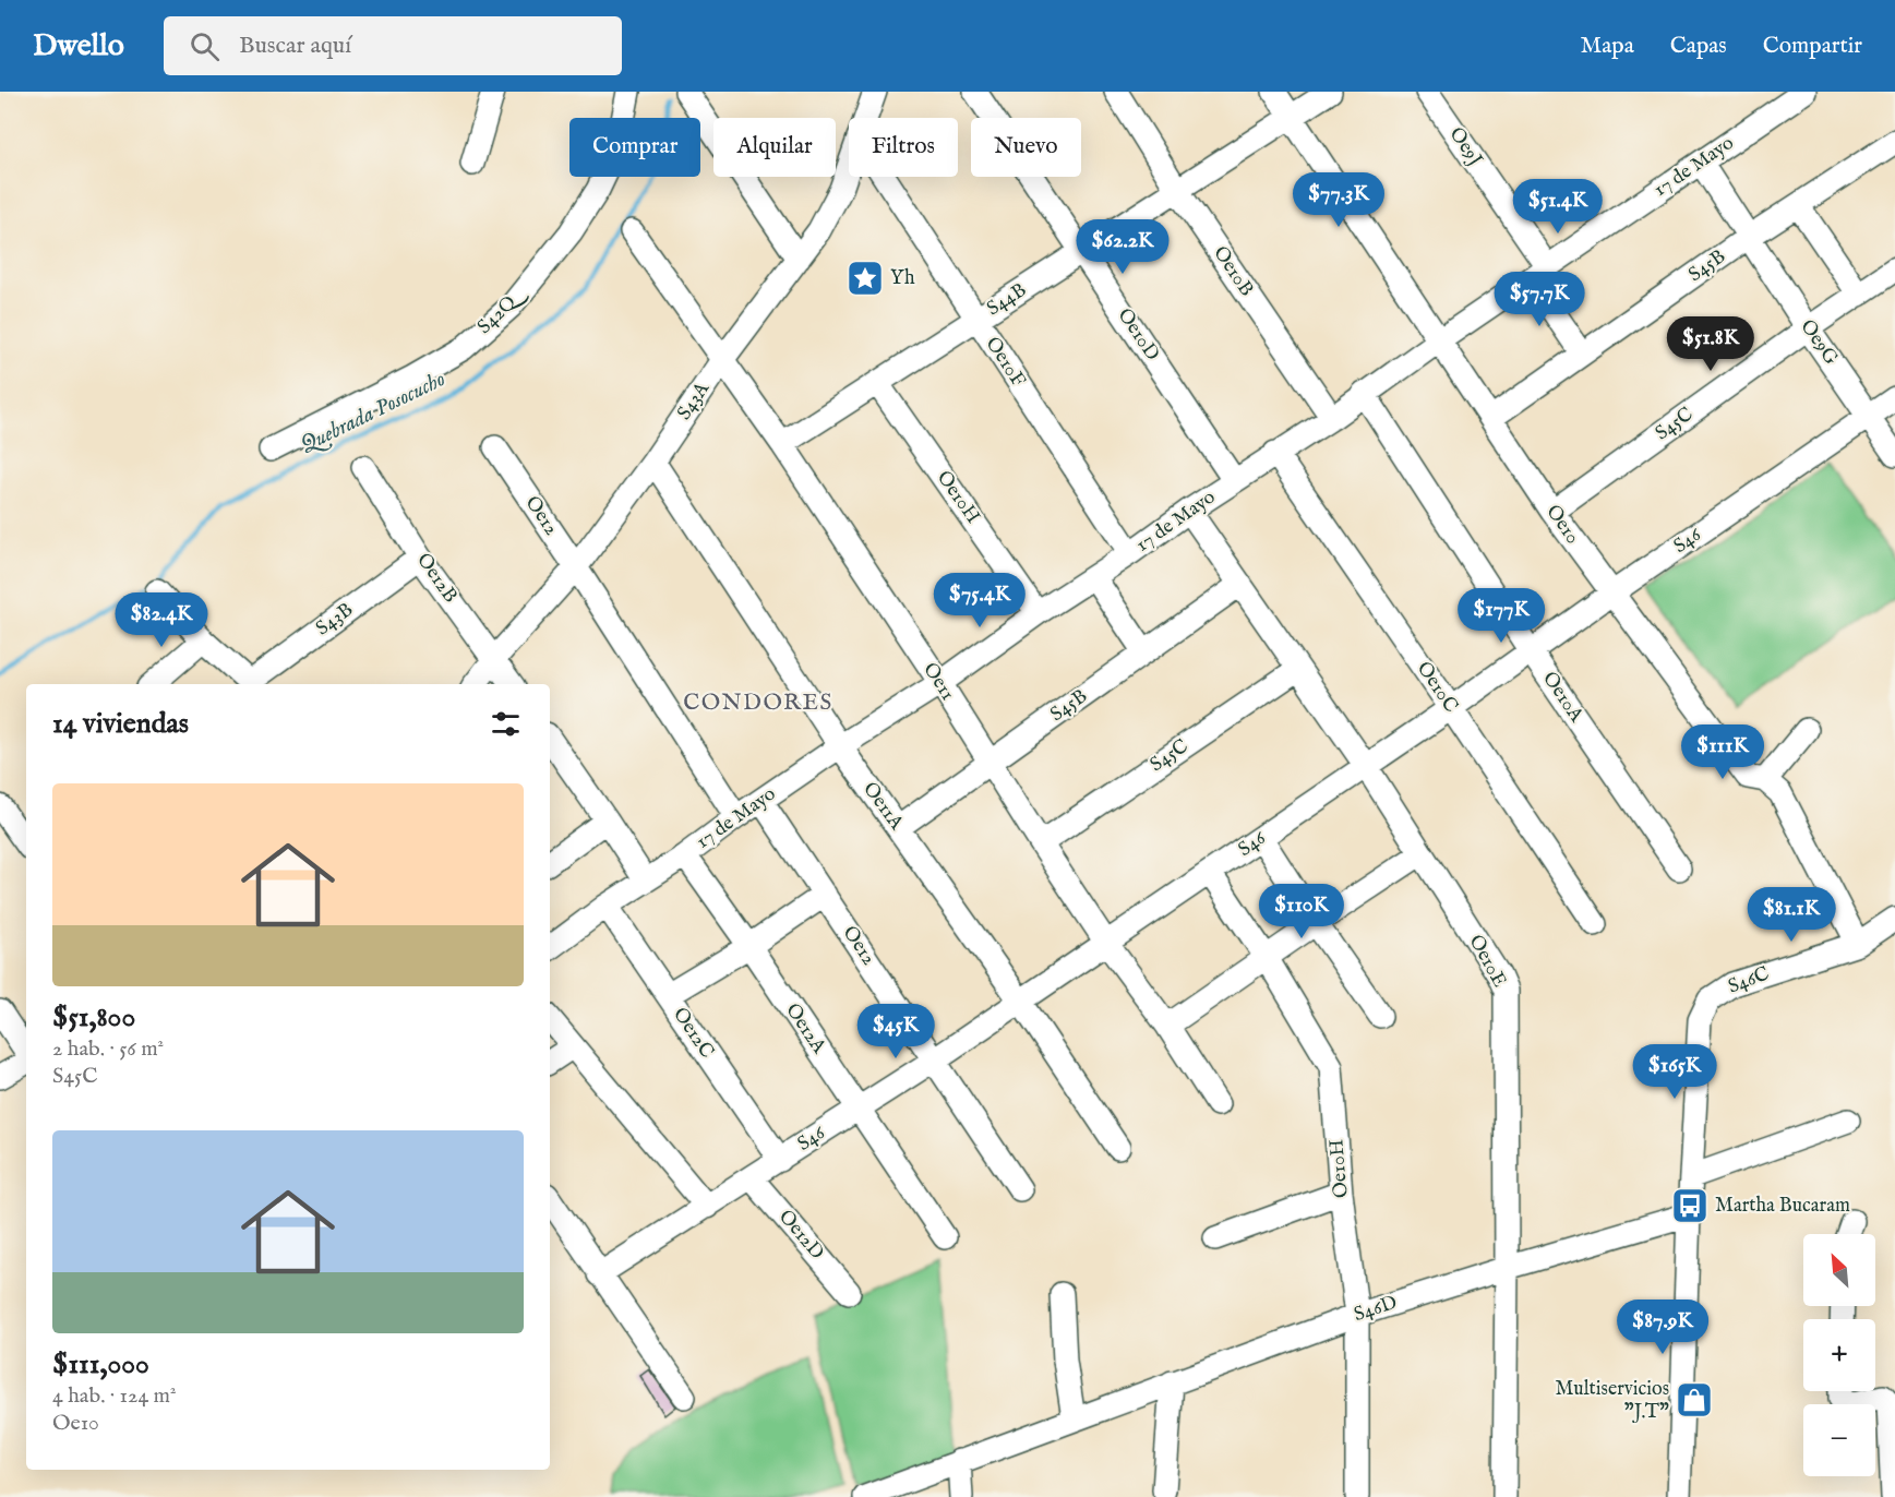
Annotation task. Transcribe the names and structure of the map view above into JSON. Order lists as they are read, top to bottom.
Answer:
{
  "streets": {
    "street": [
      "Oe9J",
      "17 de Mayo",
      "S45B",
      "Oe10B",
      "S44B",
      "S42Q",
      "Oe10D",
      "Oe9G",
      "Oe10F",
      "S43A",
      "S45C",
      "Oe10H",
      "Oe12",
      "Oe10",
      "S46",
      "Oe12B",
      "S43B",
      "Oe11",
      "Oe10C",
      "Oe10A",
      "Oe11A",
      "Oe10E",
      "S46C",
      "Oe12A",
      "Oe12C",
      "Oe12D",
      "S46D"
    ]
  },
  "crossings": [
    ["Oe9J", "17 de Mayo"],
    ["Oe9J", "S45B"],
    ["17 de Mayo", "Oe10B"],
    ["17 de Mayo", "Oe10D"],
    ["17 de Mayo", "Oe9G"],
    ["17 de Mayo", "Oe10F"],
    ["17 de Mayo", "Oe10H"],
    ["17 de Mayo", "Oe12"],
    ["17 de Mayo", "Oe10"],
    ["17 de Mayo", "Oe11"],
    ["17 de Mayo", "Oe10C"],
    ["17 de Mayo", "Oe10A"],
    ["17 de Mayo", "Oe11A"],
    ["17 de Mayo", "Oe10E"],
    ["17 de Mayo", "Oe12A"],
    ["17 de Mayo", "Oe12C"],
    ["S45B", "Oe9G"],
    ["S45B", "Oe10"],
    ["S45B", "Oe11"],
    ["S45B", "Oe11A"],
    ["S45B", "Oe10E"],
    ["Oe10B", "S44B"],
    ["S44B", "Oe10D"],
    ["S44B", "Oe10F"],
    ["S44B", "Oe10H"],
    ["S44B", "Oe10"],
    ["S44B", "Oe11"],
    ["Oe9G", "S45C"],
    ["Oe9G", "S46"],
    ["S43A", "Oe12"],
    ["S43A", "Oe12B"],
    ["S43A", "Oe11"],
    ["S43A", "Oe11A"],
    ["S45C", "Oe10"],
    ["S45C", "Oe11"],
    ["S45C", "Oe10E"],
    ["Oe10H", "S46"],
    ["Oe10H", "S46D"],
    ["Oe12", "S46"],
    ["Oe10", "S46"],
    ["Oe10", "S46C"],
    ["S46", "Oe11"],
    ["S46", "Oe10C"],
    ["S46", "Oe10A"],
    ["S46", "Oe11A"],
    ["S46", "Oe10E"],
    ["S46", "Oe12A"],
    ["S46", "Oe12C"],
    ["S46", "Oe12D"],
    ["Oe12B", "S43B"],
    ["Oe10E", "S46D"]
  ],
  "districts": ["CONDORES"],
  "water": ["Quebrada Posocucho"],
  "places": {
    "place": ["Yh"],
    "bus stop": ["Martha Bucaram"],
    "shop": ["Multiservicios \"J.T\""]
  },
  "north": "top left",
  "page": {
    "header": "Dwello",
    "search": "Buscar aquí",
    "nav": ["Mapa", "Capas", "Compartir"],
    "chip": [
      "Comprar",
      "Alquilar",
      "Filtros",
      "Nuevo"
    ],
    "price": [
      "$77.3K",
      "$51.4K",
      "$62.2K",
      "$57.7K",
      "$51.8K",
      "$75.4K",
      "$177K",
      "$82.4K",
      "$111K",
      "$110K",
      "$81.1K",
      "$45K",
      "$165K",
      "$87.9K"
    ],
    "heading": "14 viviendas",
    "list": [
      {
        "name": "$51,800",
        "note": "2 hab. · 56 m² · S45C"
      },
      {
        "name": "$111,000",
        "note": "4 hab. · 124 m² · Oe10"
      }
    ],
    "map_buttons": ["+", "−"]
  }
}
